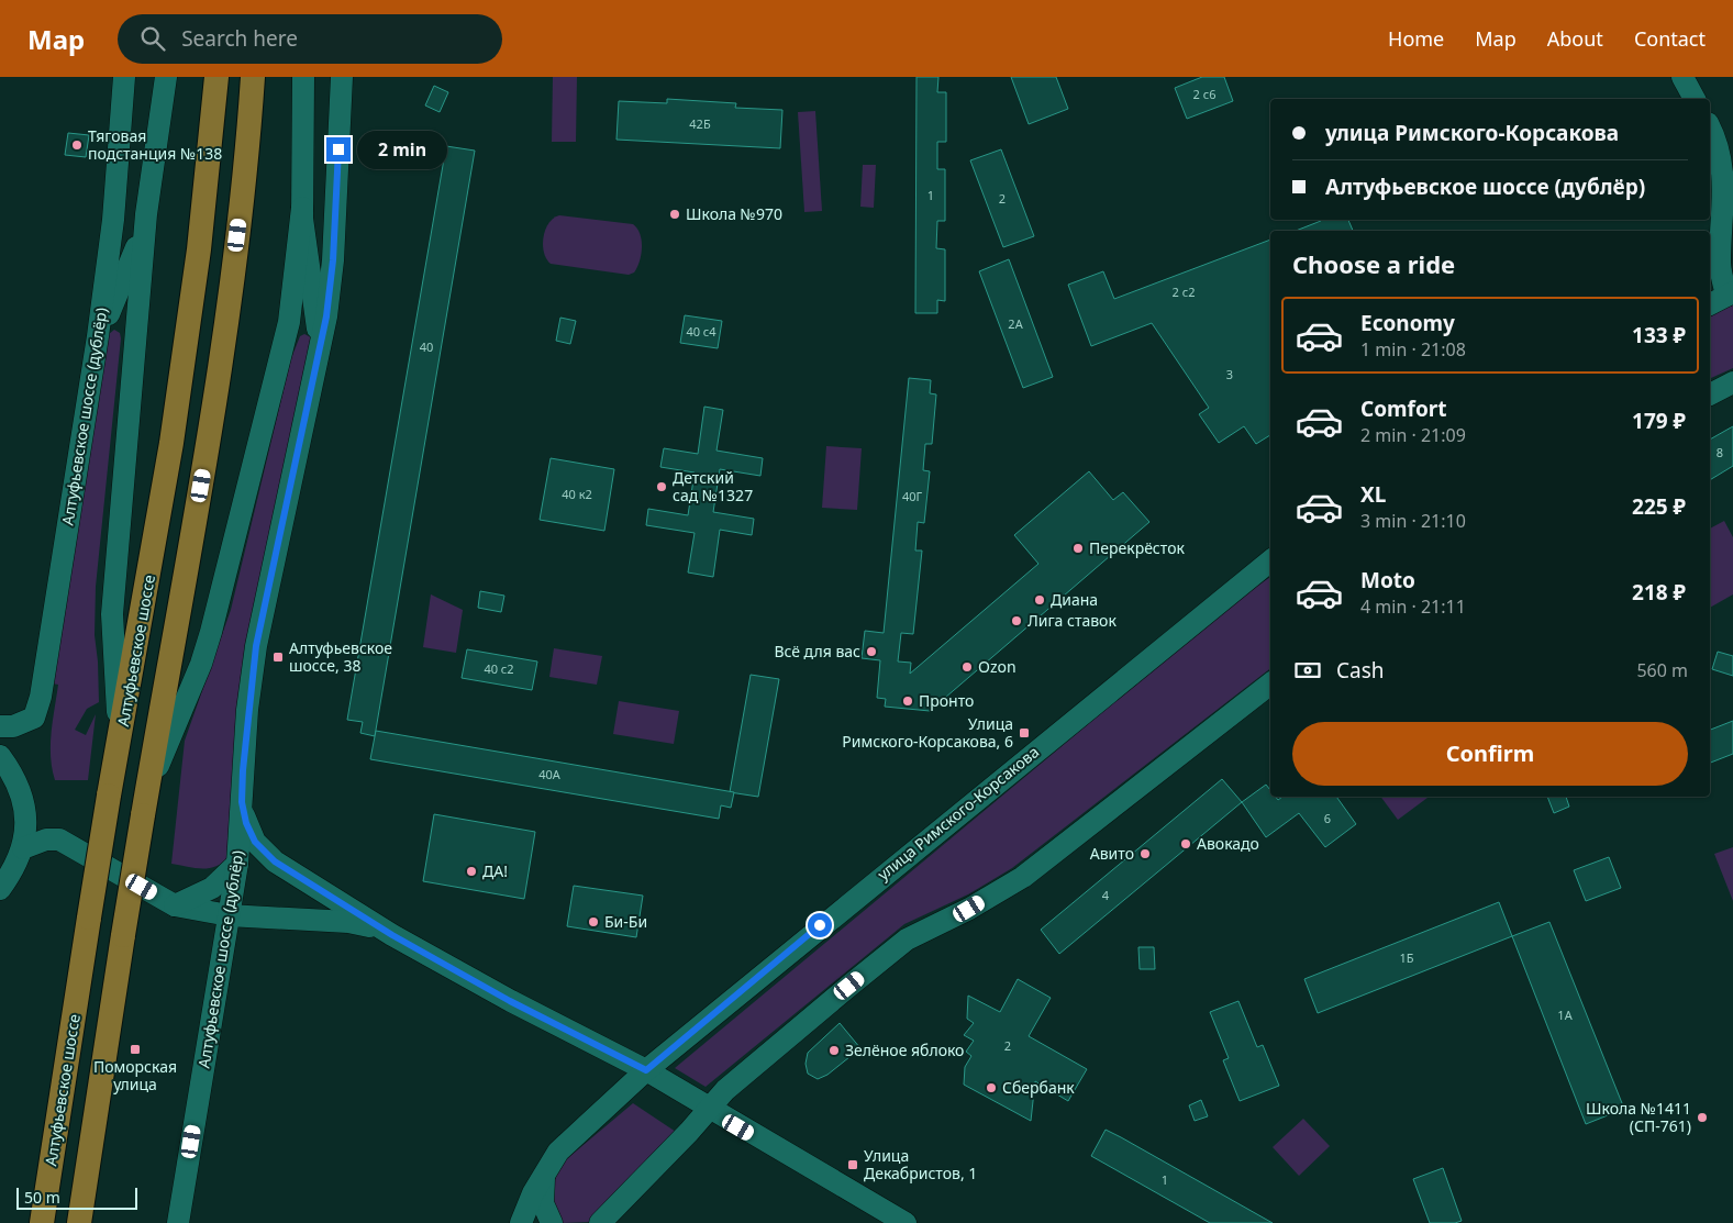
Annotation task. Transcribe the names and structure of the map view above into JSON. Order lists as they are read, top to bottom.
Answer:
{
  "streets": {
    "main road": ["Алтуфьевское шоссе (дублёр)", "Алтуфьевское шоссе", "улица Римского-Корсакова"]
  },
  "places": {
    "other": [
      "Тяговая подстанция №138",
      "Школа №970",
      "Детский сад №1327",
      "Перекрёсток",
      "Диана",
      "Лига ставок",
      "Всё для вас",
      "Ozon",
      "Пронто",
      "Авокадо",
      "Авито",
      "ДА!",
      "Би-Би",
      "Зелёное яблоко",
      "Сбербанк",
      "Школа №1411 (СП-761)"
    ],
    "transit": [
      "Алтуфьевское шоссе, 38",
      "Улица Римского-Корсакова, 6",
      "Поморская улица",
      "Улица Декабристов, 1"
    ]
  },
  "house_numbers": [
    "2 с6",
    "42Б",
    "1",
    "2",
    "2 с2",
    "2А",
    "40 с4",
    "40",
    "3",
    "8",
    "40 к2",
    "40Г",
    "40 с2",
    "40А",
    "6",
    "4",
    "1Б",
    "1А",
    "2",
    "1"
  ],
  "scale_bar": "50 m",
  "page": {
    "header": "Map",
    "search": "Search here",
    "nav": [
      "Home",
      "Map",
      "About",
      "Contact"
    ],
    "banner": ["улица Римского-Корсакова", "Алтуфьевское шоссе (дублёр)"],
    "bubble": "2 min",
    "heading": "Choose a ride",
    "list": [
      {
        "name": "Economy",
        "note": "1 min · 21:08",
        "value": "133 ₽"
      },
      {
        "name": "Comfort",
        "note": "2 min · 21:09",
        "value": "179 ₽"
      },
      {
        "name": "XL",
        "note": "3 min · 21:10",
        "value": "225 ₽"
      },
      {
        "name": "Moto",
        "note": "4 min · 21:11",
        "value": "218 ₽"
      }
    ],
    "pay": ["Cash", "560 m"],
    "buttons": "Confirm",
    "scale": "50 m"
  }
}
